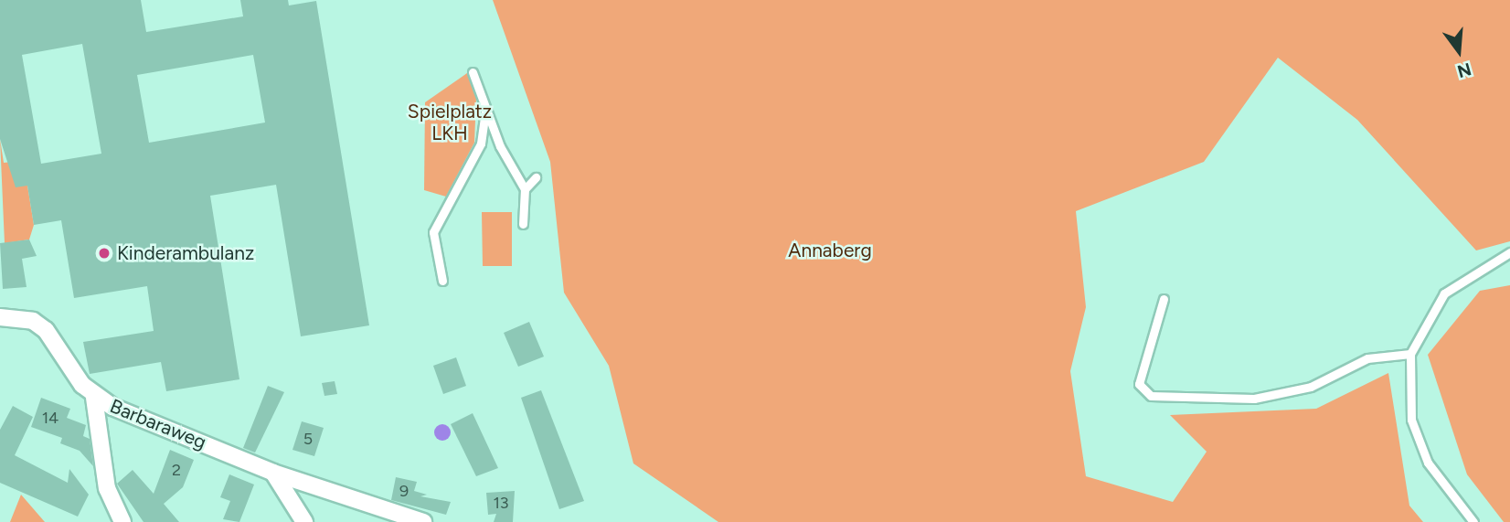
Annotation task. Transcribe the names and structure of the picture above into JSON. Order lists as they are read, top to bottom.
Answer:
{
  "streets": {
    "street": ["Barbaraweg"]
  },
  "parks": ["Spielplatz LKH", "Annaberg"],
  "places": ["Kinderambulanz"],
  "house_numbers": [
    "14",
    "5",
    "2",
    "9",
    "13"
  ],
  "north": "bottom"
}
